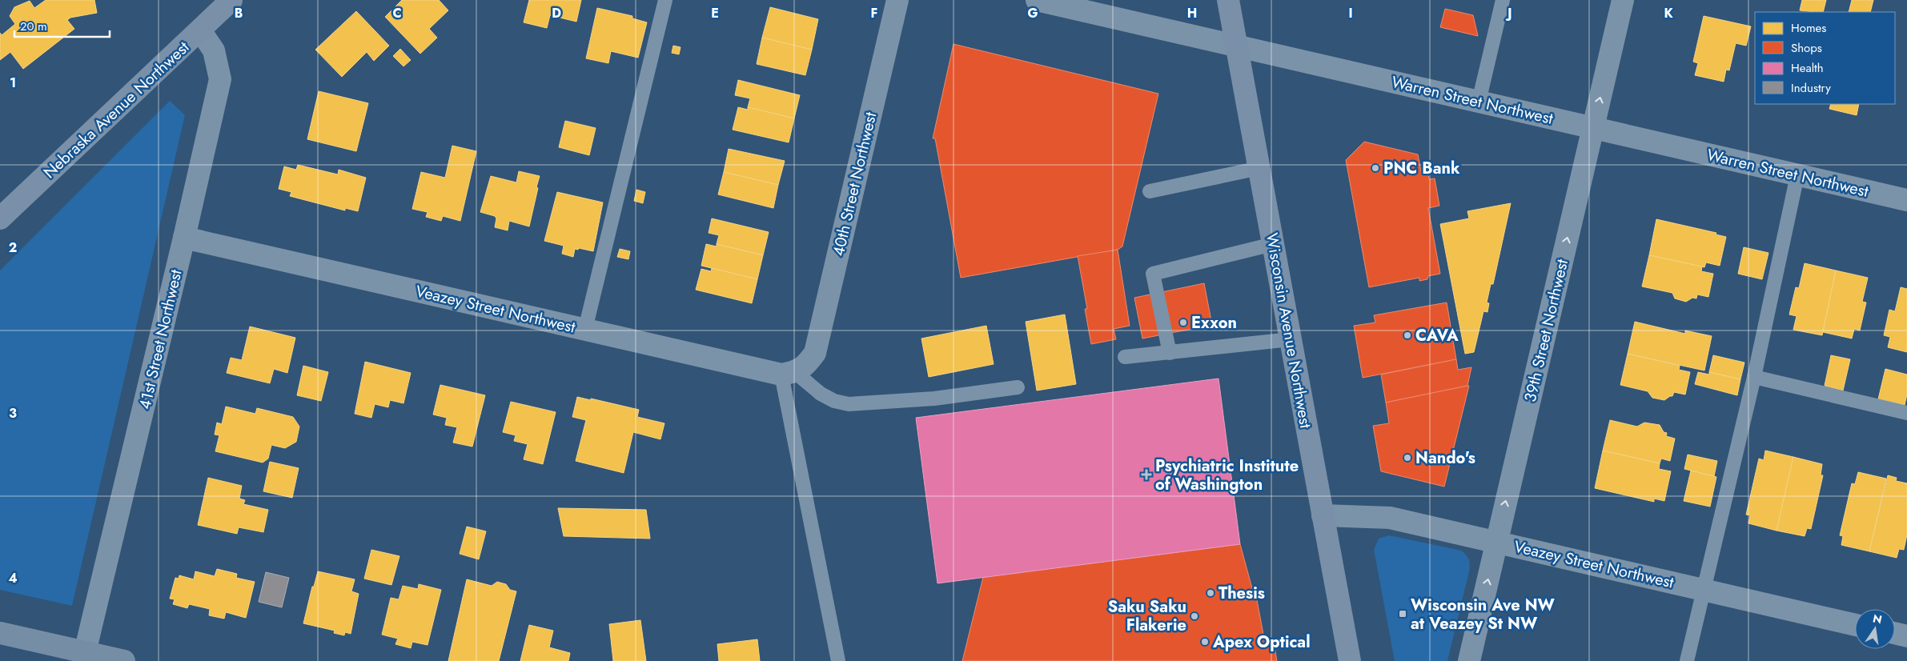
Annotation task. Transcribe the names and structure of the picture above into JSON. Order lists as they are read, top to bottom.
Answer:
{
  "streets": {
    "main road": ["Nebraska Avenue Northwest", "Wisconsin Avenue Northwest"],
    "street": [
      "Warren Street Northwest",
      "40th Street Northwest",
      "Veazey Street Northwest",
      "39th Street Northwest",
      "41st Street Northwest"
    ]
  },
  "crossings": [
    ["Warren Street Northwest", "Wisconsin Avenue Northwest"],
    ["Warren Street Northwest", "39th Street Northwest"],
    ["Nebraska Avenue Northwest", "41st Street Northwest"],
    ["40th Street Northwest", "Veazey Street Northwest"],
    ["Veazey Street Northwest", "Wisconsin Avenue Northwest"],
    ["Veazey Street Northwest", "39th Street Northwest"],
    ["Veazey Street Northwest", "41st Street Northwest"]
  ],
  "one_way": ["39th Street Northwest"],
  "places": {
    "other": [
      "PNC Bank",
      "Exxon",
      "CAVA",
      "Nando's",
      "Thesis",
      "Saku Saku Flakerie",
      "Apex Optical"
    ],
    "health": ["Psychiatric Institute of Washington"],
    "transit": ["Wisconsin Ave NW at Veazey St NW"]
  },
  "legend": [
    "Homes",
    "Shops",
    "Health",
    "Industry"
  ],
  "scale_bar": "20 m",
  "north": "top",
  "grid": {
    "columns": [
      "B",
      "C",
      "D",
      "E",
      "F",
      "G",
      "H",
      "I",
      "J",
      "K"
    ],
    "rows": [
      "1",
      "2",
      "3",
      "4"
    ]
  }
}
